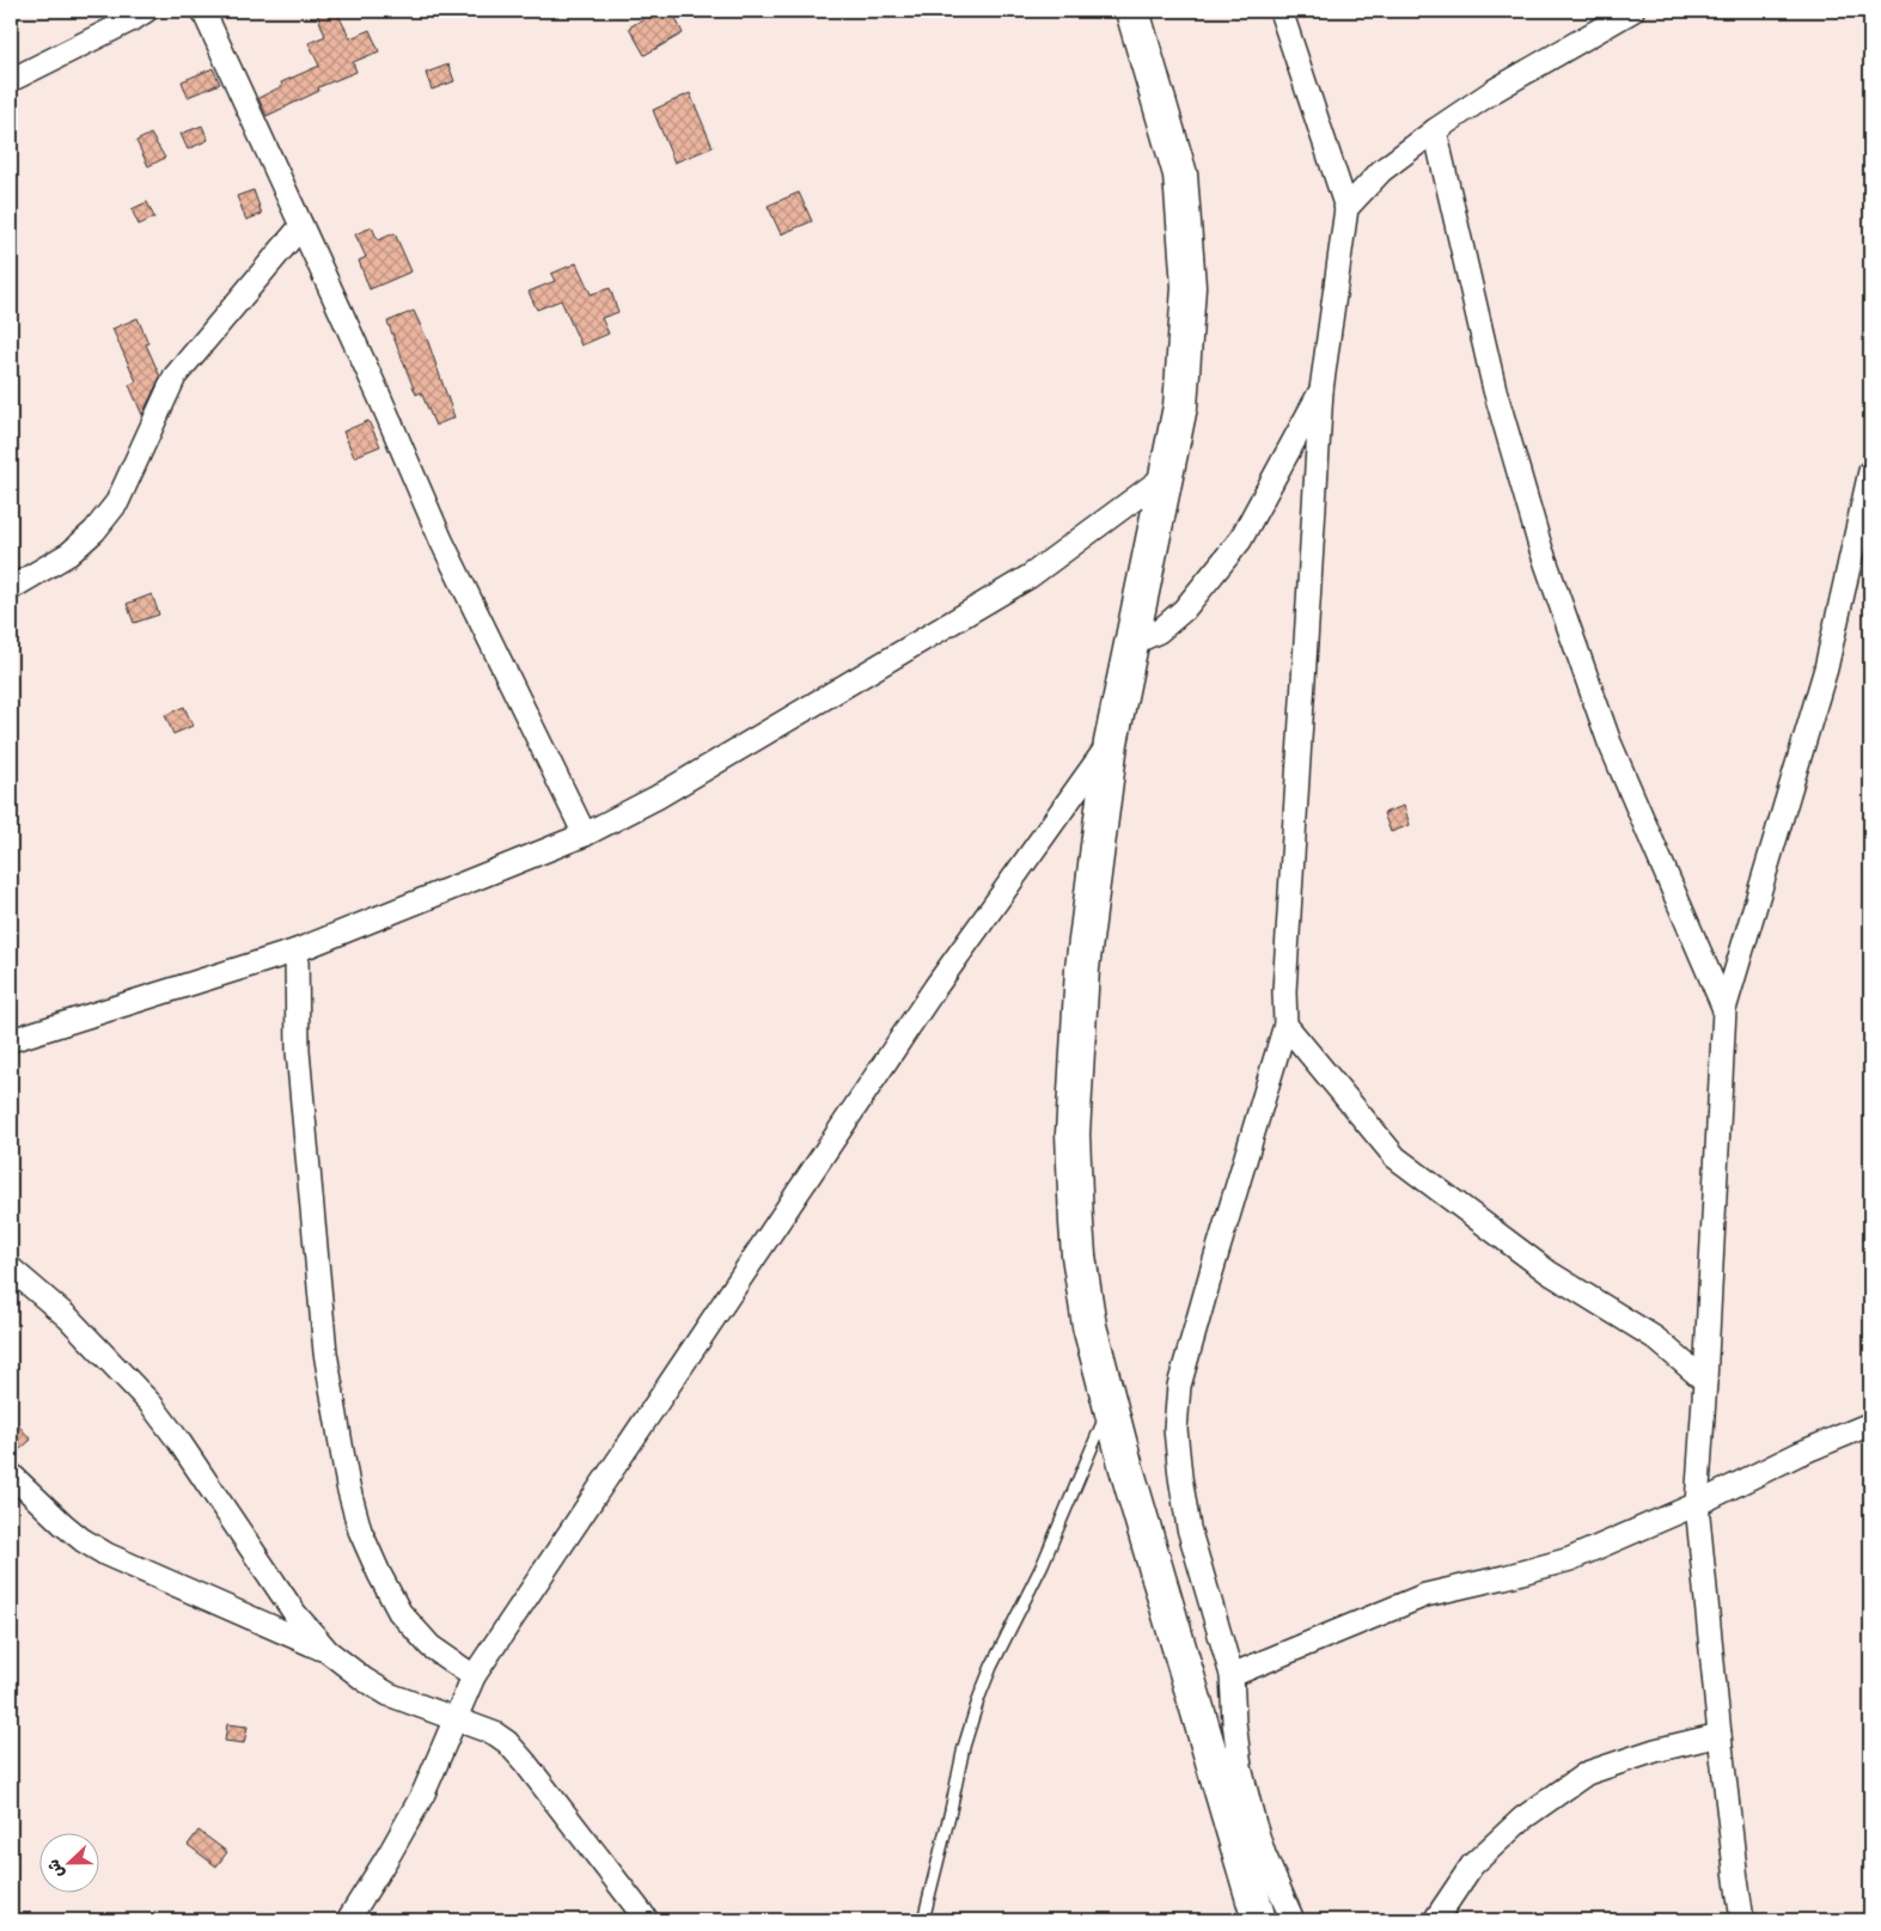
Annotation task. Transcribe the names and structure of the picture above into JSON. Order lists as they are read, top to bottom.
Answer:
{
  "north": "left"
}
